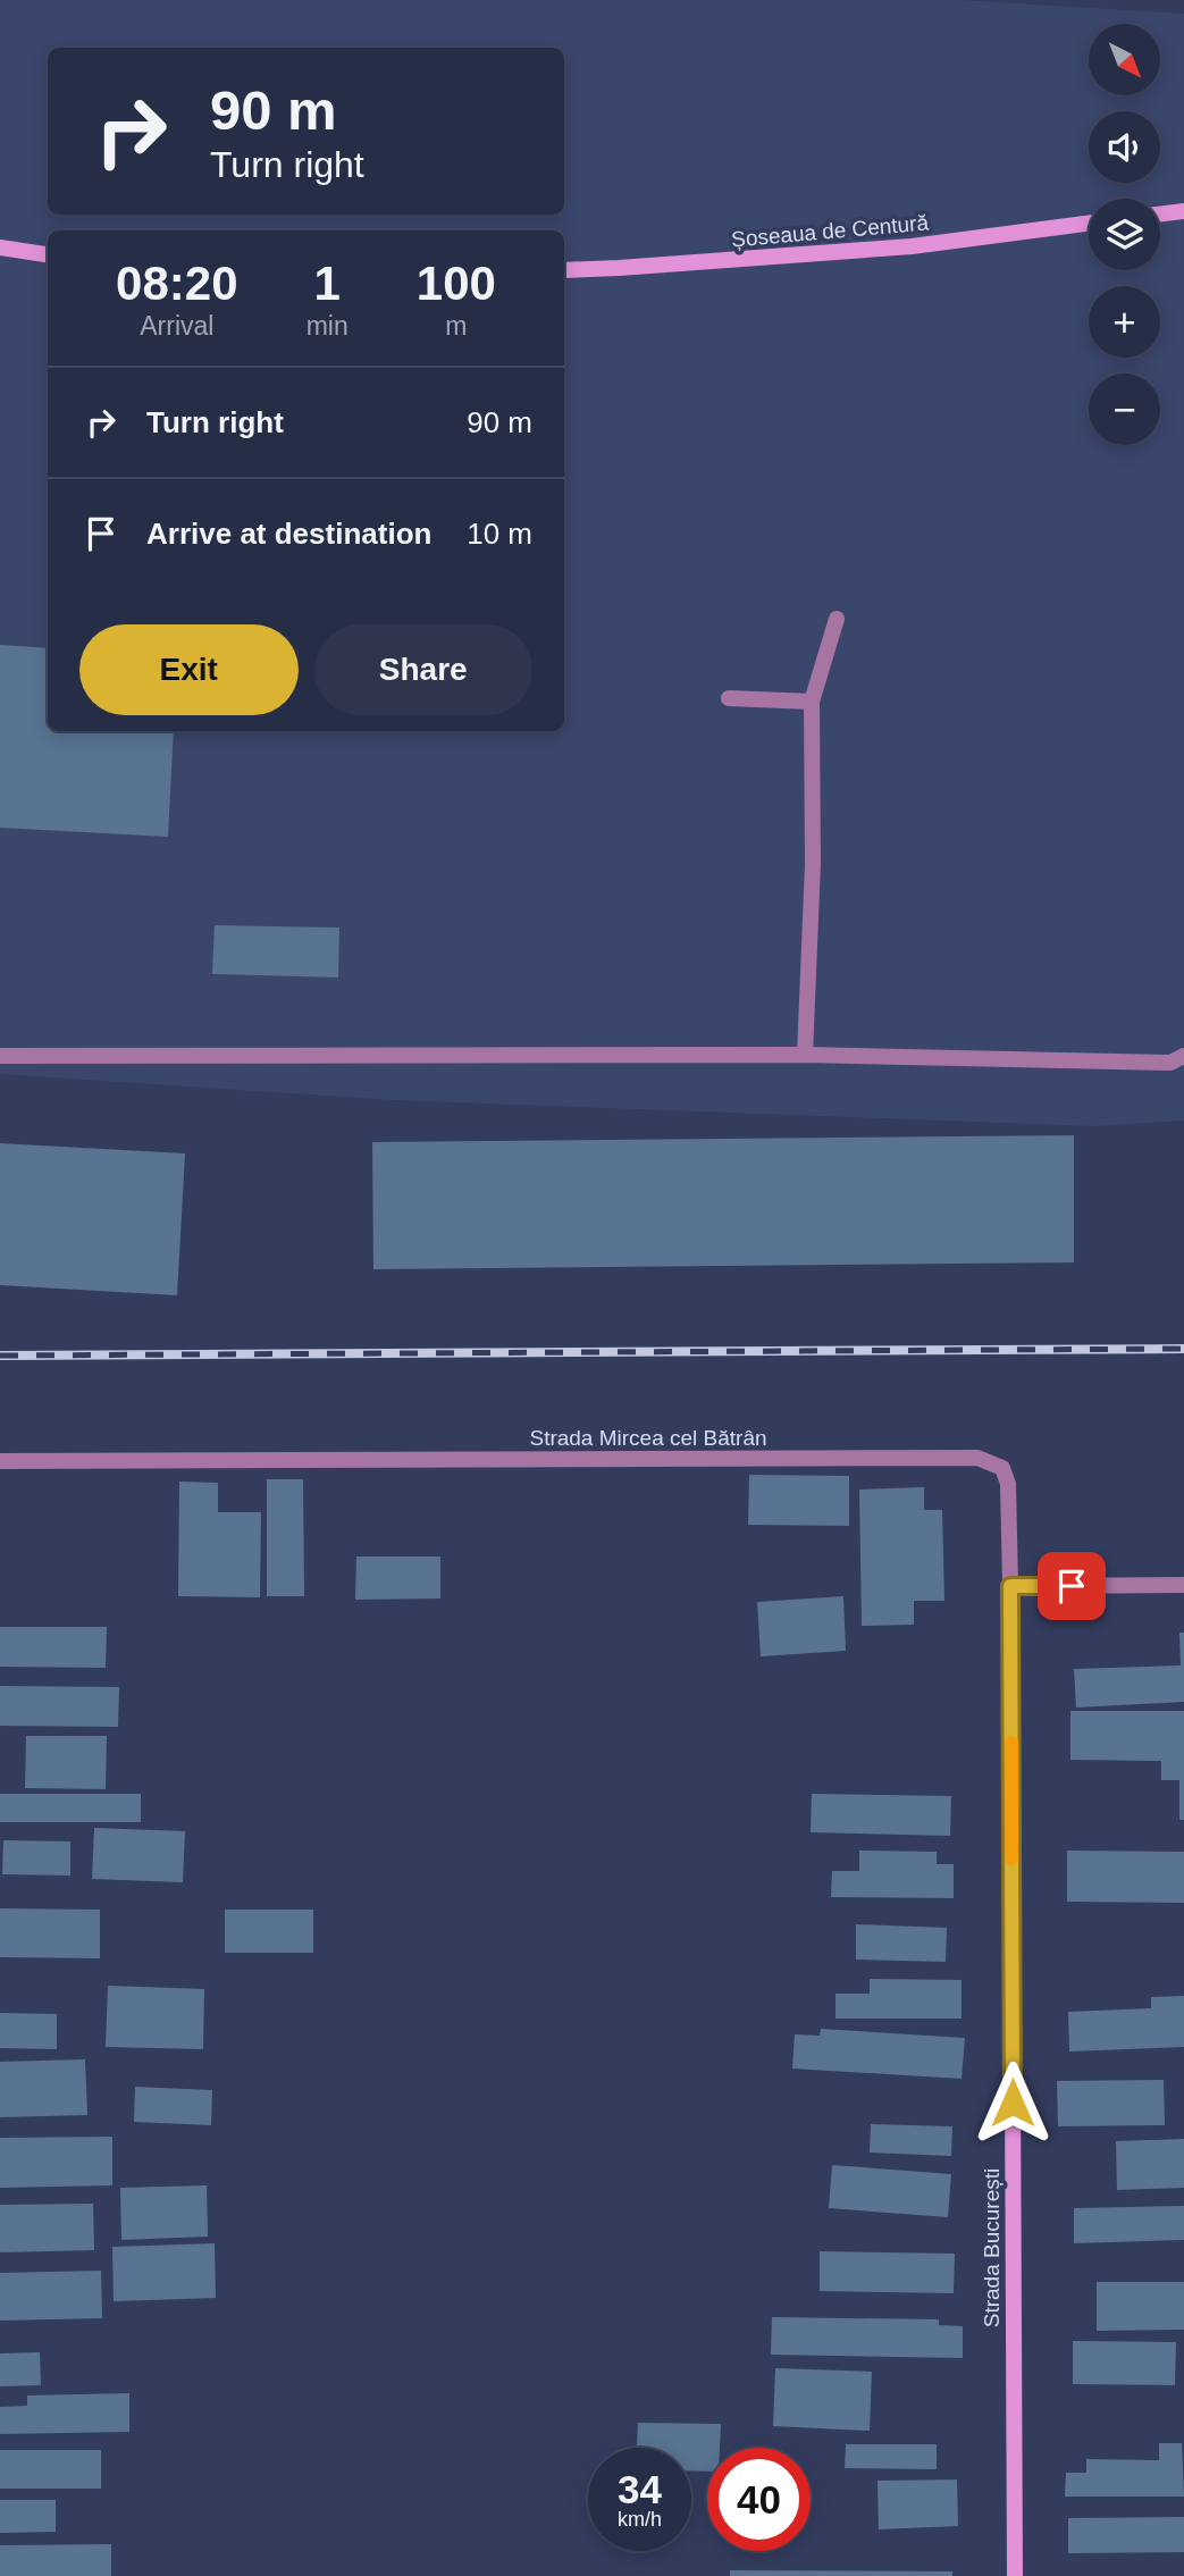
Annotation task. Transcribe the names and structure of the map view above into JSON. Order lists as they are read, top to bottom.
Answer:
{
  "streets": {
    "street": ["Șoseaua de Centură", "Strada Mircea cel Bătrân", "Strada București"]
  },
  "crossings": [
    ["Strada Mircea cel Bătrân", "Strada București"]
  ],
  "north": "bottom right",
  "page": {
    "map_buttons": ["+", "−"],
    "turn": ["90 m", "Turn right"],
    "eta": [
      "08:20",
      "Arrival",
      "1",
      "min",
      "100",
      "m"
    ],
    "list": [
      {
        "name": "Turn right",
        "value": "90 m"
      },
      {
        "name": "Arrive at destination",
        "value": "10 m"
      }
    ],
    "buttons": ["Exit", "Share"],
    "speed": "34 km/h",
    "limit": "40"
  }
}
